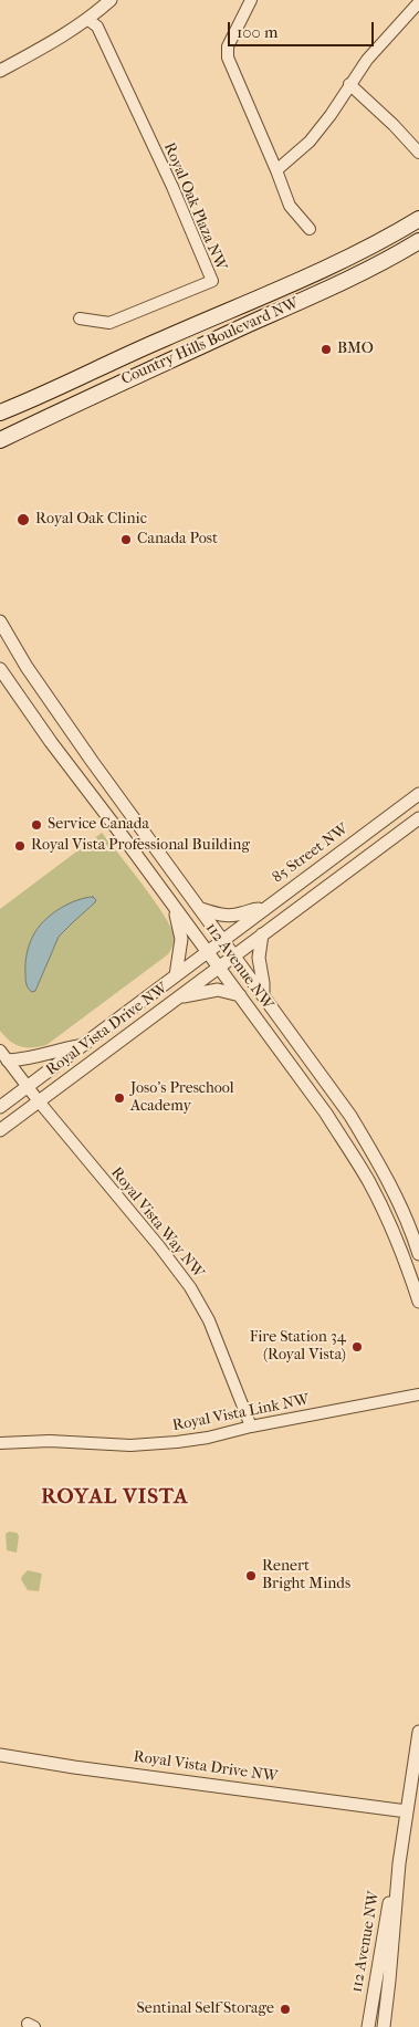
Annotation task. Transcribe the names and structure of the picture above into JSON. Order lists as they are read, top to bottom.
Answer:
{
  "streets": {
    "main road": ["Country Hills Boulevard NW"],
    "street": [
      "Royal Oak Plaza NW",
      "85 Street NW",
      "112 Avenue NW",
      "Royal Vista Drive NW",
      "Royal Vista Way NW",
      "Royal Vista Link NW"
    ]
  },
  "crossings": [
    ["85 Street NW", "112 Avenue NW"],
    ["85 Street NW", "Royal Vista Drive NW"],
    ["112 Avenue NW", "Royal Vista Drive NW"],
    ["Royal Vista Drive NW", "Royal Vista Way NW"],
    ["Royal Vista Way NW", "Royal Vista Link NW"]
  ],
  "districts": ["ROYAL VISTA"],
  "places": [
    "BMO",
    "Royal Oak Clinic",
    "Canada Post",
    "Service Canada",
    "Royal Vista Professional Building",
    "Joso's Preschool Academy",
    "Fire Station 34 (Royal Vista)",
    "Renert Bright Minds",
    "Sentinal Self Storage"
  ],
  "scale_bar": "100 m"
}
